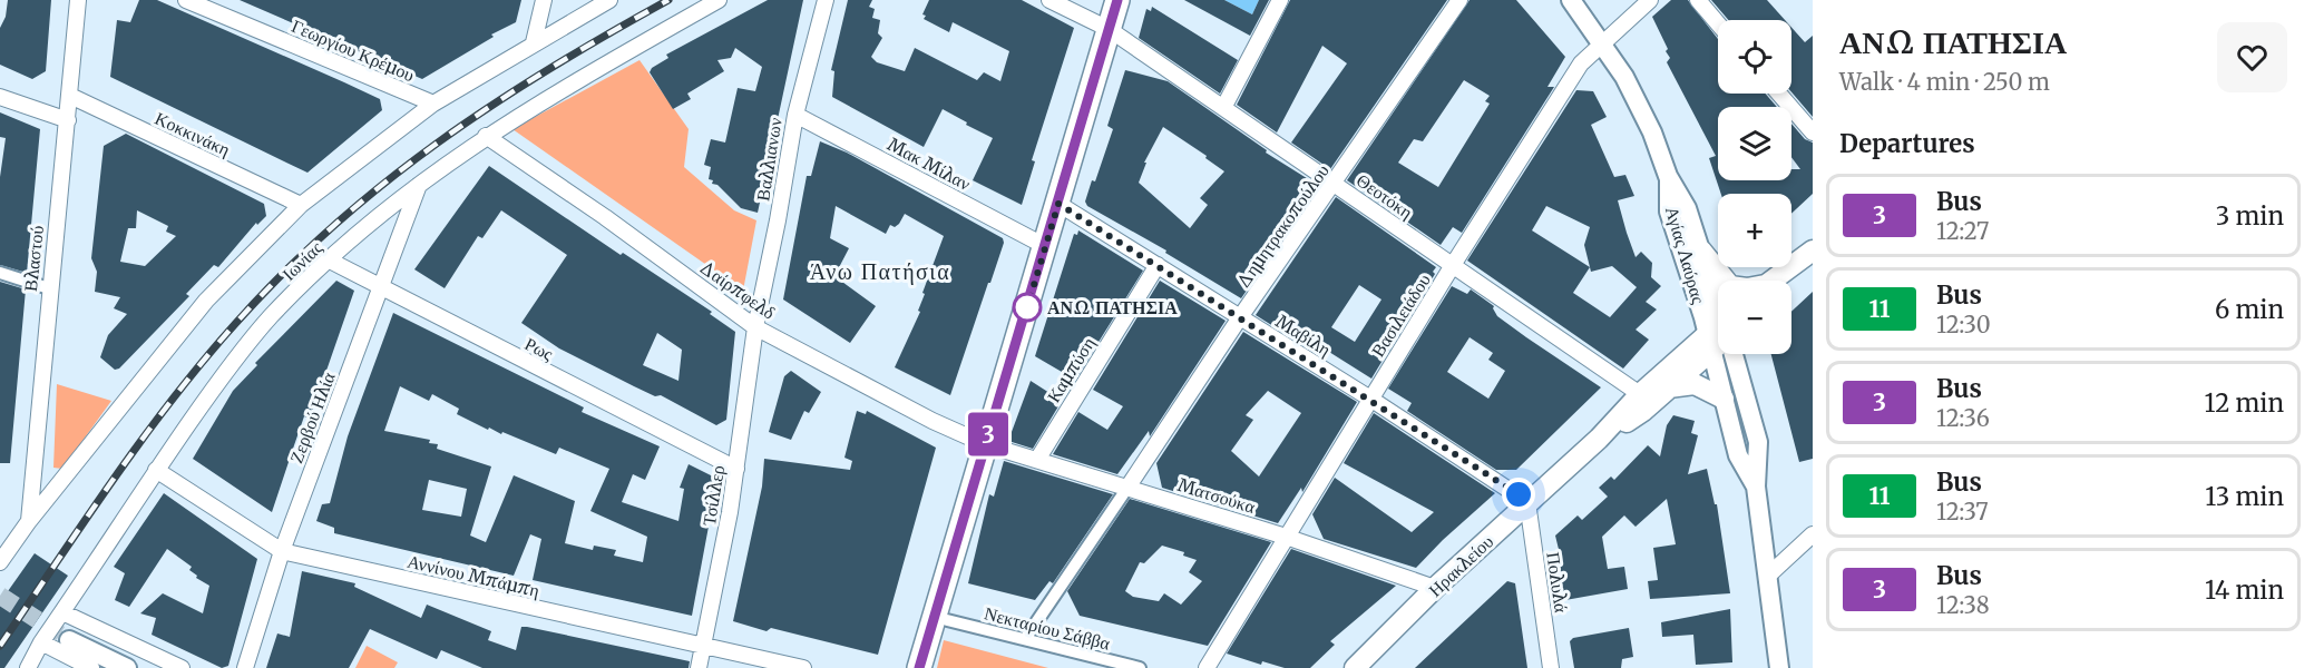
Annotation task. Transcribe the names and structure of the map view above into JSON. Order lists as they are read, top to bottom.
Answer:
{
  "streets": {
    "main road": ["Ηρακλείου"],
    "street": [
      "Γεωργίου Κρέμου",
      "Κοκκινάκη",
      "Βαλλιανων",
      "Μακ Μίλαν",
      "Θεοτόκη",
      "Δημητρακοπούλου",
      "Αγίας Λαύρας",
      "Βλαστού",
      "Ιωνίας",
      "Δαίρπφελδ",
      "Βασιλειάδου",
      "Μαβίλη",
      "Ρως",
      "Καμπύση",
      "Ζερβού Ηλία",
      "Τσίλλερ",
      "Ματσούκα",
      "Αννίνου Μπάμπη",
      "Πολυλά",
      "Νεκταρίου Σάββα"
    ]
  },
  "crossings": [
    ["Κοκκινάκη", "Βλαστού"],
    ["Βαλλιανων", "Μακ Μίλαν"],
    ["Βαλλιανων", "Δαίρπφελδ"],
    ["Βαλλιανων", "Τσίλλερ"],
    ["Θεοτόκη", "Δημητρακοπούλου"],
    ["Θεοτόκη", "Βασιλειάδου"],
    ["Θεοτόκη", "Ηρακλείου"],
    ["Δημητρακοπούλου", "Μαβίλη"],
    ["Δημητρακοπούλου", "Ματσούκα"],
    ["Δημητρακοπούλου", "Νεκταρίου Σάββα"],
    ["Αγίας Λαύρας", "Βασιλειάδου"],
    ["Ιωνίας", "Δαίρπφελδ"],
    ["Ιωνίας", "Ρως"],
    ["Ιωνίας", "Ζερβού Ηλία"],
    ["Ιωνίας", "Αννίνου Μπάμπη"],
    ["Δαίρπφελδ", "Τσίλλερ"],
    ["Δαίρπφελδ", "Ματσούκα"],
    ["Βασιλειάδου", "Μαβίλη"],
    ["Βασιλειάδου", "Ματσούκα"],
    ["Μαβίλη", "Καμπύση"],
    ["Μαβίλη", "Ηρακλείου"],
    ["Μαβίλη", "Πολυλά"],
    ["Ρως", "Ζερβού Ηλία"],
    ["Ρως", "Τσίλλερ"],
    ["Καμπύση", "Ματσούκα"],
    ["Ζερβού Ηλία", "Αννίνου Μπάμπη"],
    ["Τσίλλερ", "Αννίνου Μπάμπη"],
    ["Ματσούκα", "Ηρακλείου"],
    ["Ηρακλείου", "Πολυλά"]
  ],
  "districts": ["Άνω Πατήσια"],
  "places": ["ΑΝΩ ΠΑΤΗΣΙΑ"],
  "lines": ["bus line 3"],
  "page": {
    "on_map": "3",
    "heading": [
      ["ΑΝΩ ΠΑΤΗΣΙΑ", "Walk · 4 min · 250 m"],
      "Departures"
    ],
    "map_buttons": ["+", "−"],
    "list": [
      {
        "mark": "3",
        "name": "Bus",
        "note": "12:27",
        "value": "3 min"
      },
      {
        "mark": "11",
        "name": "Bus",
        "note": "12:30",
        "value": "6 min"
      },
      {
        "mark": "3",
        "name": "Bus",
        "note": "12:36",
        "value": "12 min"
      },
      {
        "mark": "11",
        "name": "Bus",
        "note": "12:37",
        "value": "13 min"
      },
      {
        "mark": "3",
        "name": "Bus",
        "note": "12:38",
        "value": "14 min"
      }
    ]
  }
}
